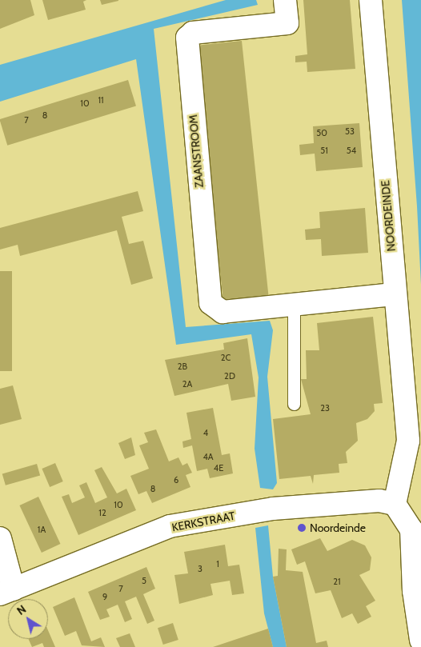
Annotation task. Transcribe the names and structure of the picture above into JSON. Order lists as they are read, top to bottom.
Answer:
{
  "streets": {
    "street": ["ZAANSTROOM", "NOORDEINDE", "KERKSTRAAT"]
  },
  "crossings": [
    ["ZAANSTROOM", "NOORDEINDE"],
    ["NOORDEINDE", "KERKSTRAAT"]
  ],
  "places": ["Noordeinde"],
  "house_numbers": [
    "11",
    "10",
    "8",
    "7",
    "53",
    "50",
    "51",
    "54",
    "2C",
    "2B",
    "2D",
    "2A",
    "23",
    "4",
    "4A",
    "4E",
    "6",
    "8",
    "10",
    "12",
    "1A",
    "1",
    "3",
    "5",
    "21",
    "7",
    "9"
  ],
  "north": "top left"
}
